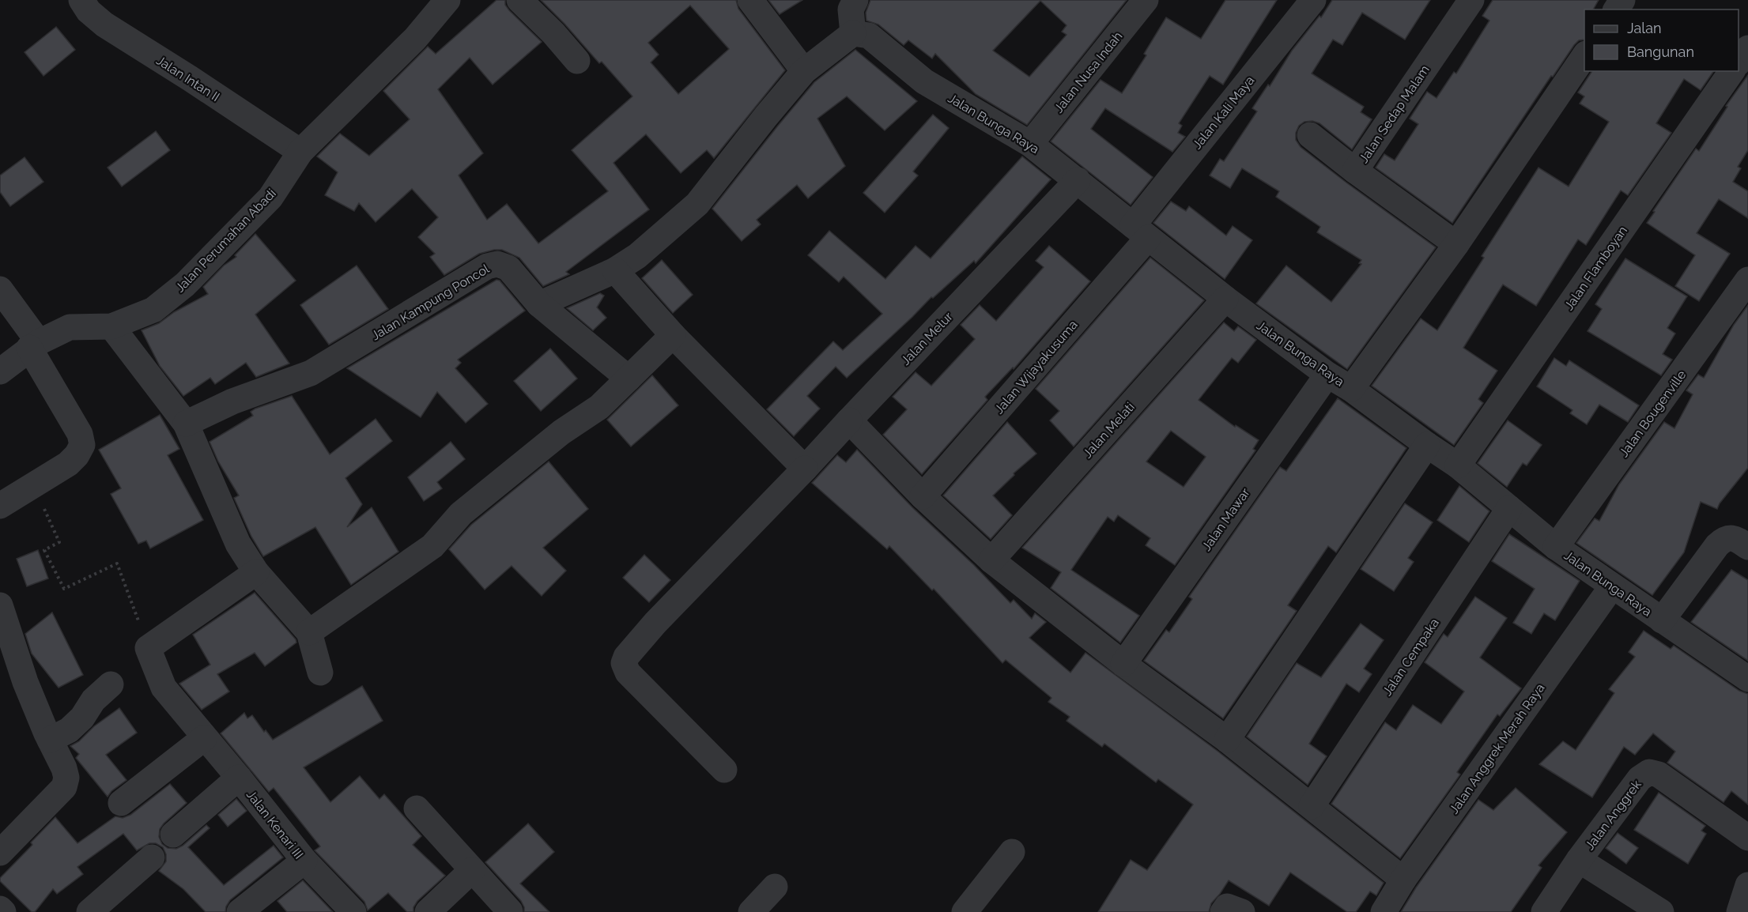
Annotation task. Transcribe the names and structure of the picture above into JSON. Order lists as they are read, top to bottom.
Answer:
{
  "streets": {
    "street": [
      "Jalan Nusa Indah",
      "Jalan Intan II",
      "Jalan Kali Maya",
      "Jalan Sedap Malam",
      "Jalan Bunga Raya",
      "Jalan Perumahan Abadi",
      "Jalan Flamboyan",
      "Jalan Kampung Poncol",
      "Jalan Melur",
      "Jalan Wijayakusuma",
      "Jalan Bougenville",
      "Jalan Melati",
      "Jalan Mawar",
      "Jalan Cempaka",
      "Jalan Anggrek Merah Raya",
      "Jalan Anggrek",
      "Jalan Kenari III"
    ]
  },
  "crossings": [
    ["Jalan Nusa Indah", "Jalan Bunga Raya"],
    ["Jalan Intan II", "Jalan Perumahan Abadi"],
    ["Jalan Kali Maya", "Jalan Bunga Raya"],
    ["Jalan Kali Maya", "Jalan Wijayakusuma"],
    ["Jalan Bunga Raya", "Jalan Flamboyan"],
    ["Jalan Bunga Raya", "Jalan Melur"],
    ["Jalan Bunga Raya", "Jalan Wijayakusuma"],
    ["Jalan Bunga Raya", "Jalan Bougenville"],
    ["Jalan Bunga Raya", "Jalan Melati"],
    ["Jalan Bunga Raya", "Jalan Mawar"],
    ["Jalan Bunga Raya", "Jalan Cempaka"],
    ["Jalan Bunga Raya", "Jalan Anggrek Merah Raya"]
  ],
  "legend": ["Jalan", "Bangunan"]
}
